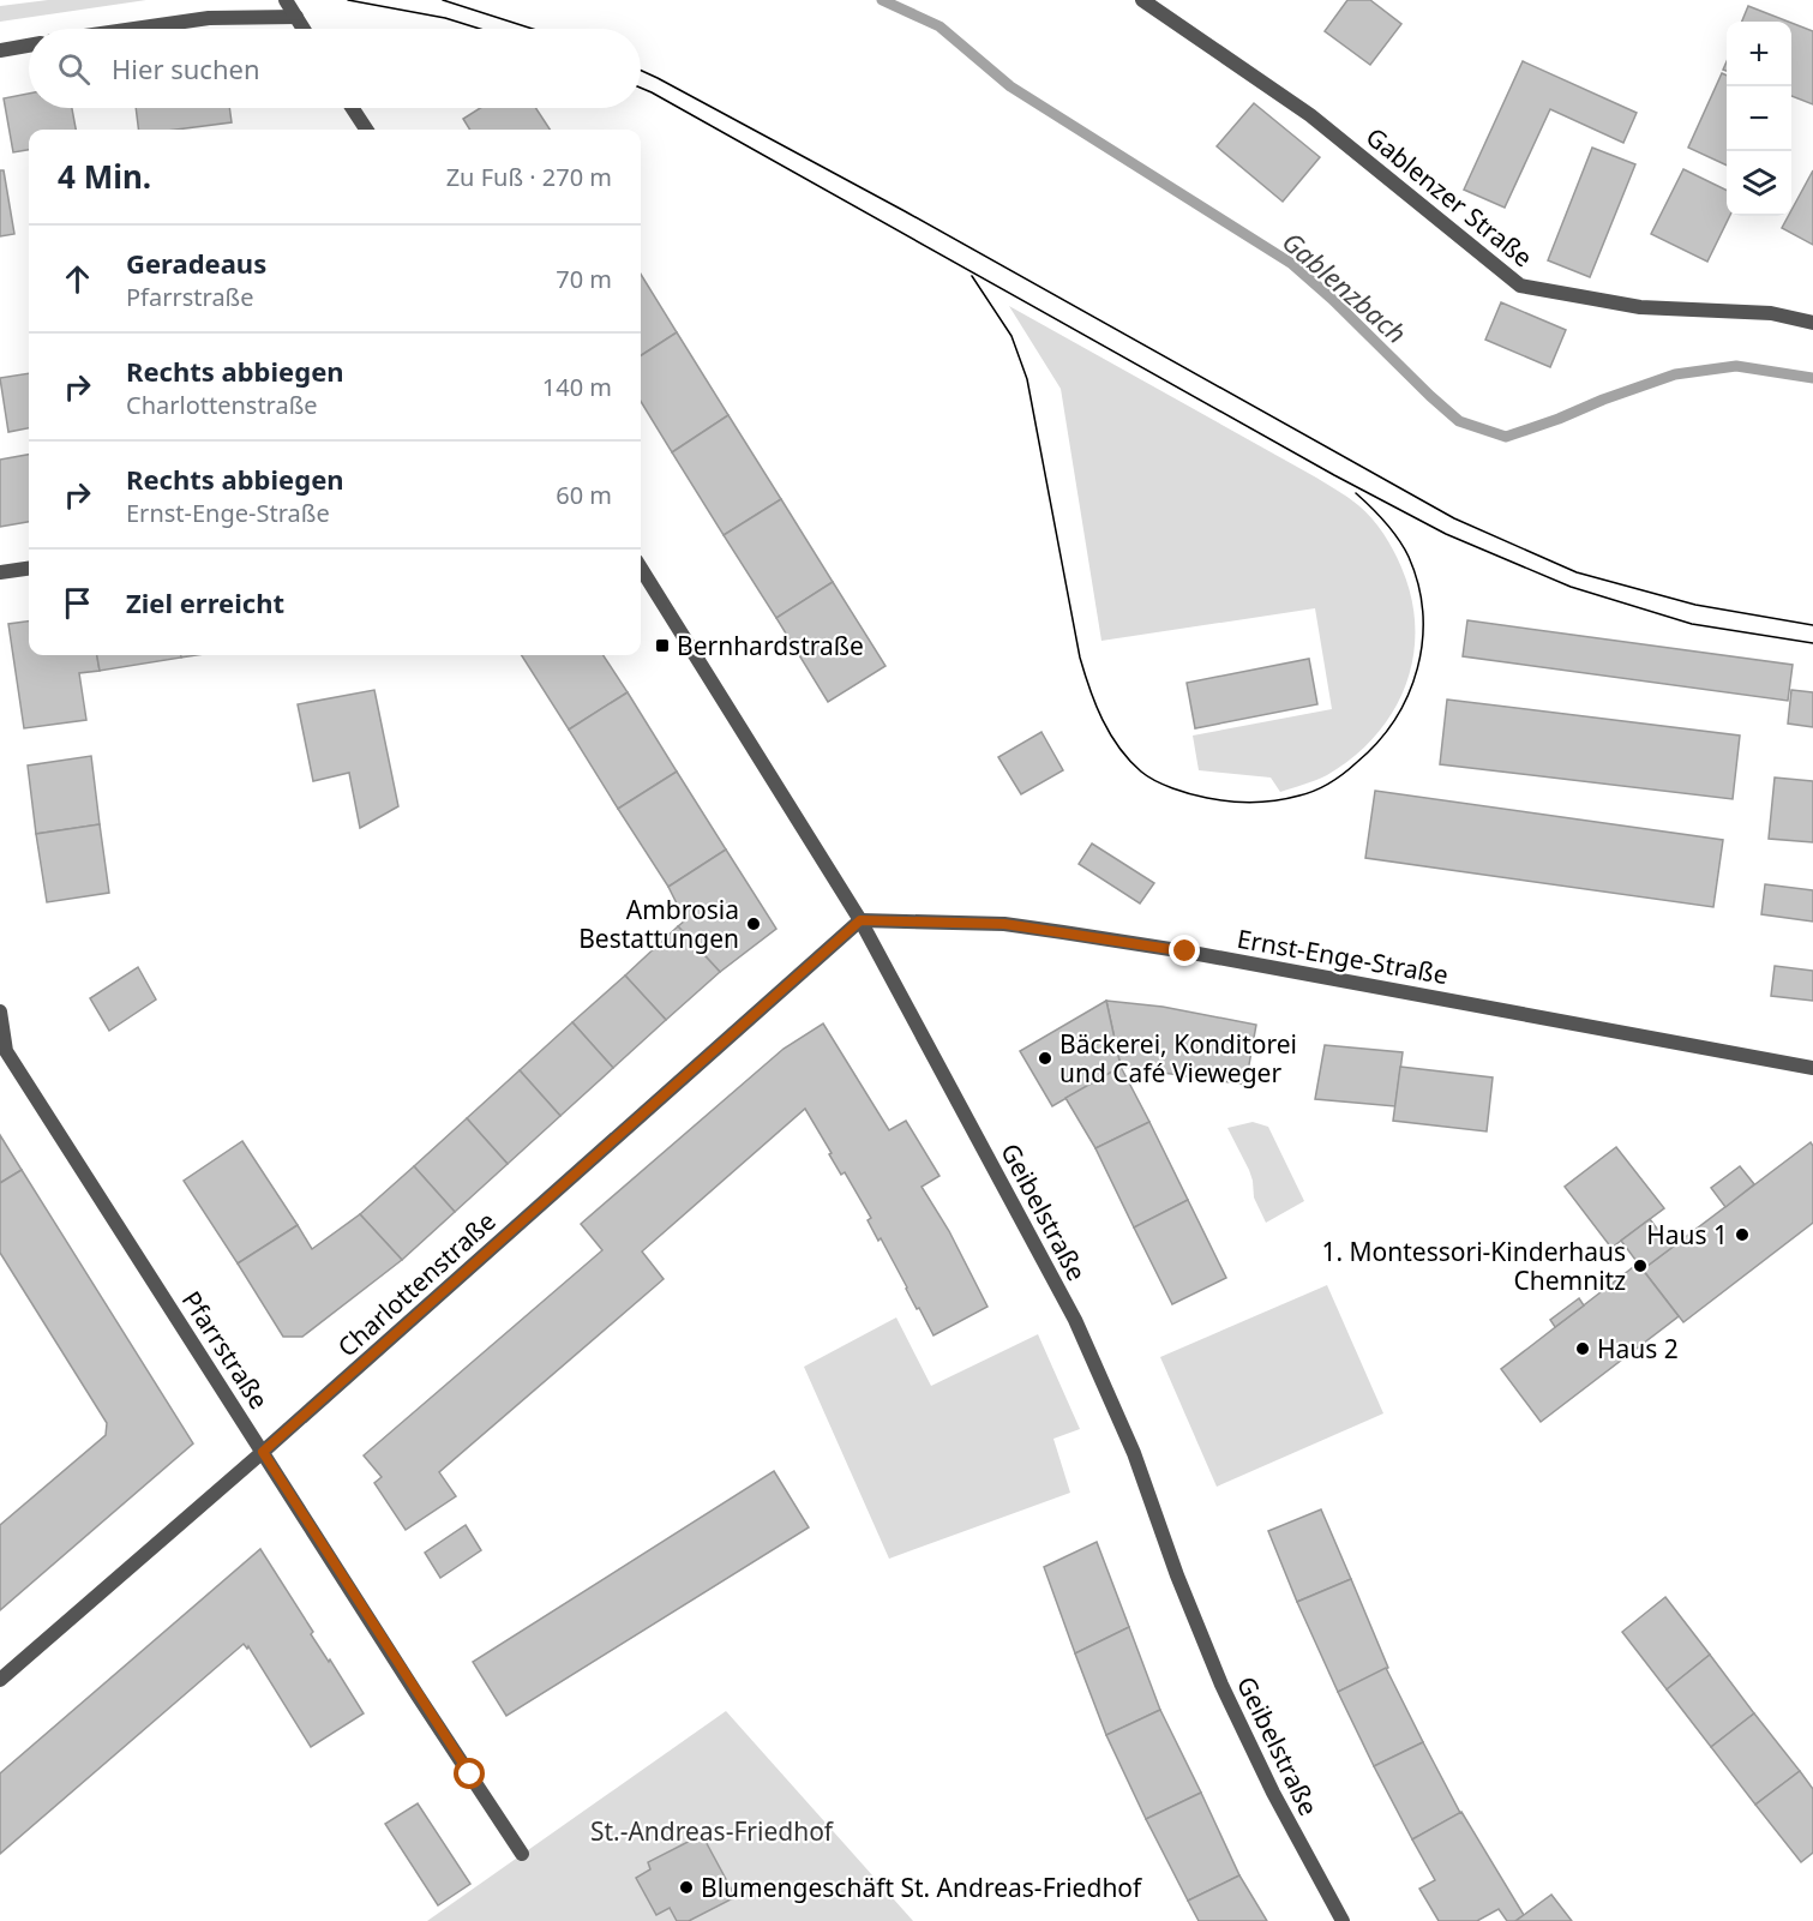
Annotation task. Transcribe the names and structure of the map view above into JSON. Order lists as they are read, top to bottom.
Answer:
{
  "streets": {
    "street": [
      "Gablenzer Straße",
      "Ernst-Enge-Straße",
      "Geibelstraße",
      "Charlottenstraße",
      "Pfarrstraße"
    ]
  },
  "crossings": [
    ["Ernst-Enge-Straße", "Geibelstraße"],
    ["Ernst-Enge-Straße", "Charlottenstraße"],
    ["Geibelstraße", "Charlottenstraße"],
    ["Charlottenstraße", "Pfarrstraße"]
  ],
  "water": ["Gablenzbach"],
  "parks": ["St.-Andreas-Friedhof"],
  "places": {
    "transit": ["Bernhardstraße"],
    "other": [
      "Ambrosia Bestattungen",
      "Bäckerei, Konditorei und Café Vieweger",
      "Haus 1",
      "1. Montessori-Kinderhaus Chemnitz",
      "Haus 2",
      "Blumengeschäft St. Andreas-Friedhof"
    ]
  },
  "page": {
    "map_buttons": ["+", "−"],
    "search": "Hier suchen",
    "heading": ["4 Min.", "Zu Fuß · 270 m"],
    "list": [
      ["Geradeaus", "Pfarrstraße", "70 m"],
      ["Rechts abbiegen", "Charlottenstraße", "140 m"],
      ["Rechts abbiegen", "Ernst-Enge-Straße", "60 m"],
      "Ziel erreicht"
    ]
  }
}
